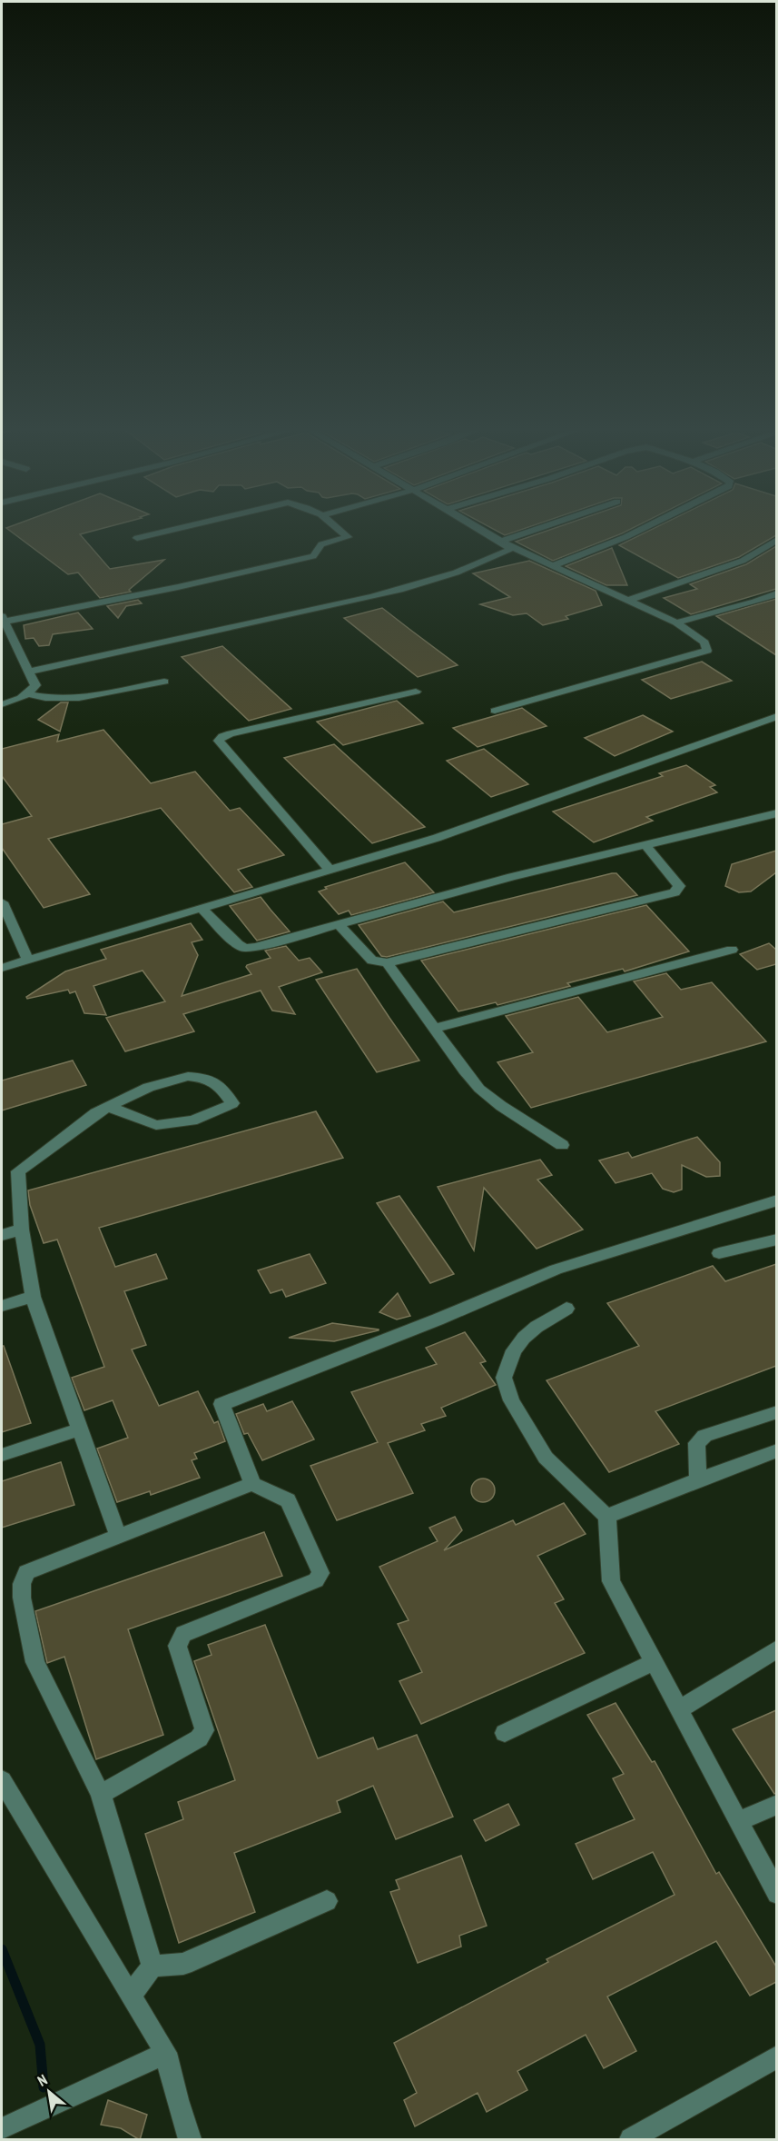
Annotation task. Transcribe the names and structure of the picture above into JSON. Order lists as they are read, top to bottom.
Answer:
{
  "north": "top left"
}
